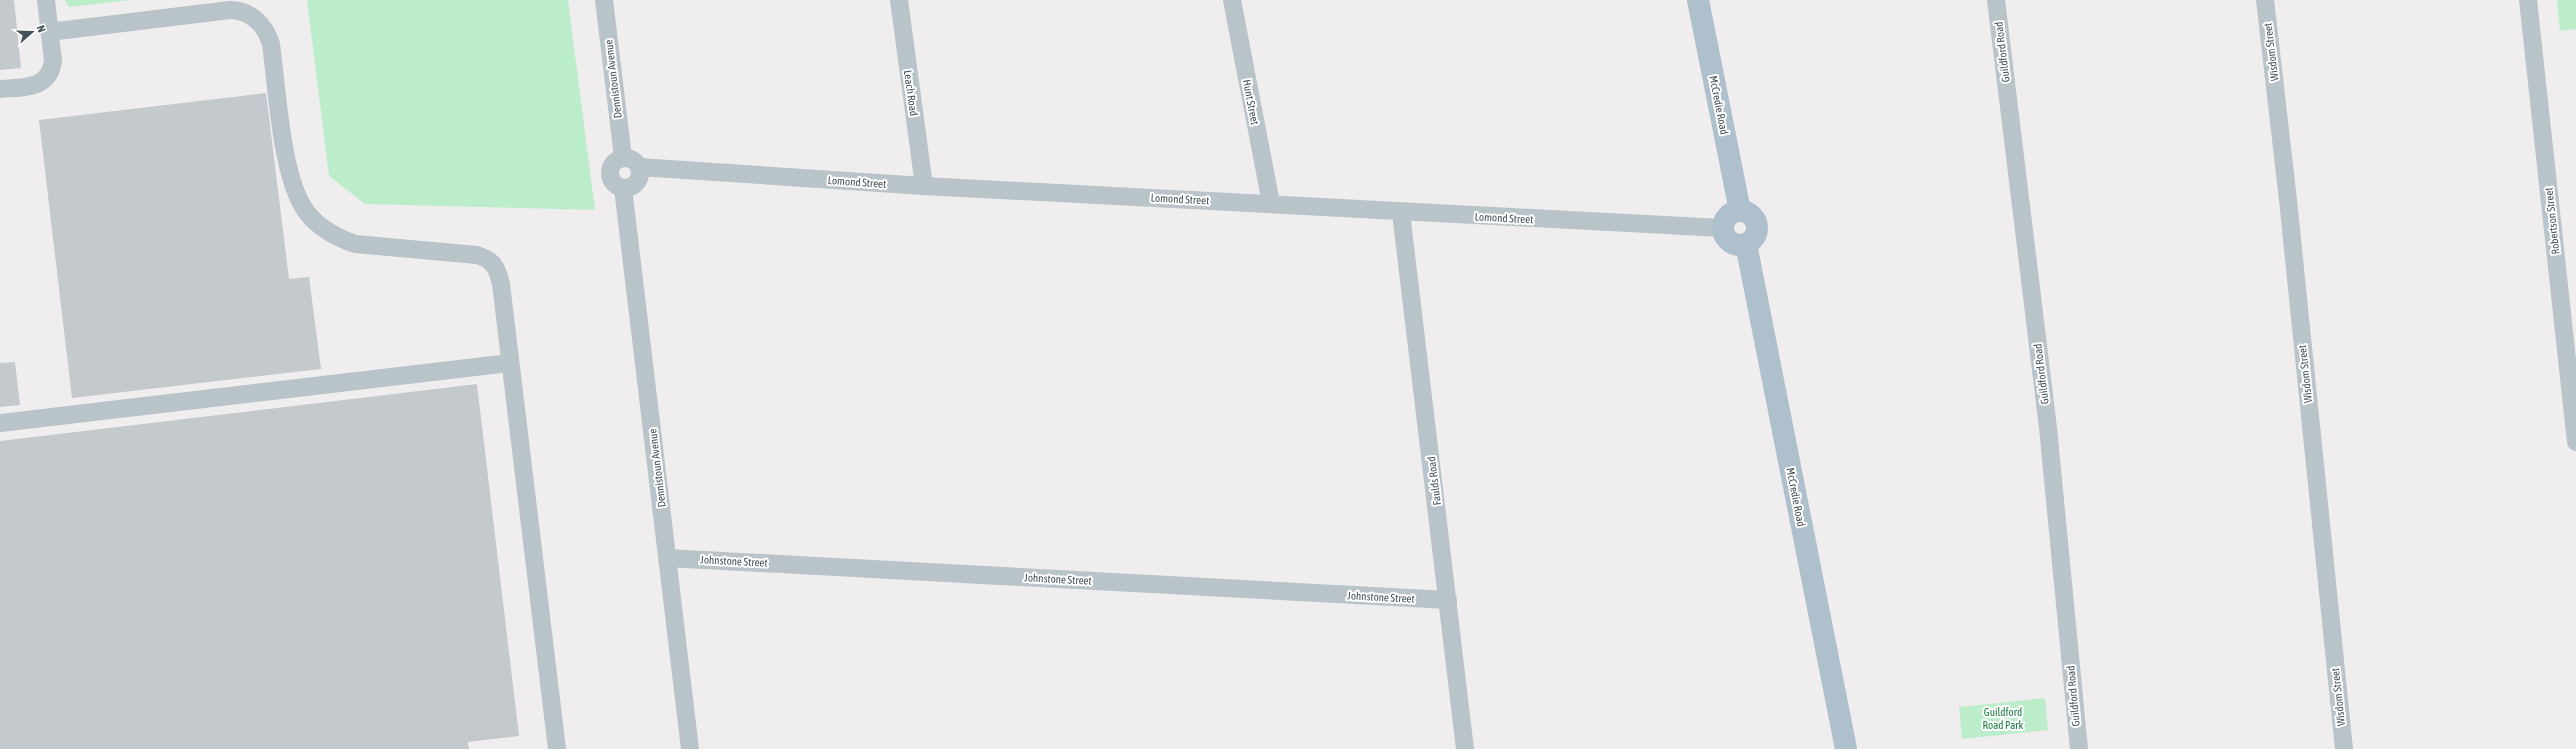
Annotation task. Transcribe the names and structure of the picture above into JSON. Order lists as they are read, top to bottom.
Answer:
{
  "streets": {
    "main road": ["McCredie Road"],
    "street": [
      "Guildford Road",
      "Wisdom Street",
      "Dennistoun Avenue",
      "Leach Road",
      "Hunt Street",
      "Lomond Street",
      "Robertson Street",
      "Faulds Road",
      "Johnstone Street"
    ]
  },
  "crossings": [
    ["Dennistoun Avenue", "Lomond Street"],
    ["Dennistoun Avenue", "Johnstone Street"],
    ["Leach Road", "Lomond Street"],
    ["Hunt Street", "Lomond Street"],
    ["McCredie Road", "Lomond Street"],
    ["Lomond Street", "Faulds Road"],
    ["Faulds Road", "Johnstone Street"]
  ],
  "parks": ["Guildford Road Park"],
  "north": "right"
}
